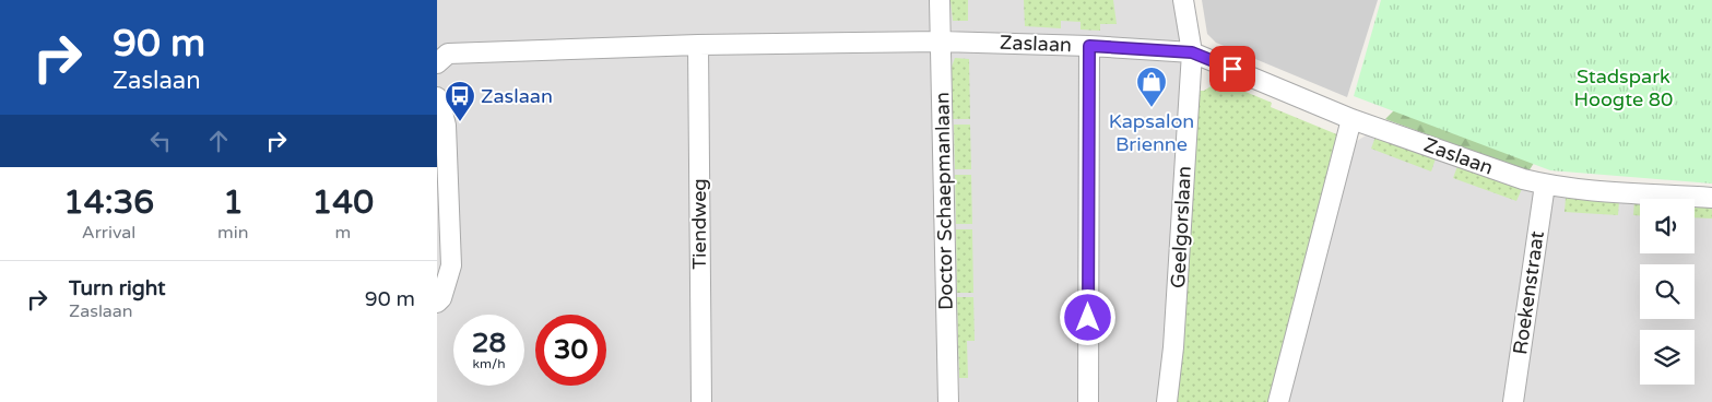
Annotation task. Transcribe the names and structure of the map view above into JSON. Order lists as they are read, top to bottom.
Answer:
{
  "streets": {
    "street": [
      "Zaslaan",
      "Doctor Schaepmanlaan",
      "Tiendweg",
      "Geelgorslaan",
      "Roekenstraat"
    ]
  },
  "crossings": [
    ["Zaslaan", "Doctor Schaepmanlaan"],
    ["Zaslaan", "Tiendweg"],
    ["Zaslaan", "Geelgorslaan"],
    ["Zaslaan", "Roekenstraat"]
  ],
  "parks": ["Stadspark Hoogte 80"],
  "places": {
    "shop": ["Kapsalon Brienne"],
    "bus stop": ["Zaslaan"]
  },
  "page": {
    "turn": ["90 m", "Zaslaan"],
    "eta": [
      "14:36",
      "Arrival",
      "1",
      "min",
      "140",
      "m"
    ],
    "list": [
      {
        "name": "Turn right",
        "note": "Zaslaan",
        "value": "90 m"
      }
    ],
    "speed": "28 km/h",
    "limit": "30"
  }
}
